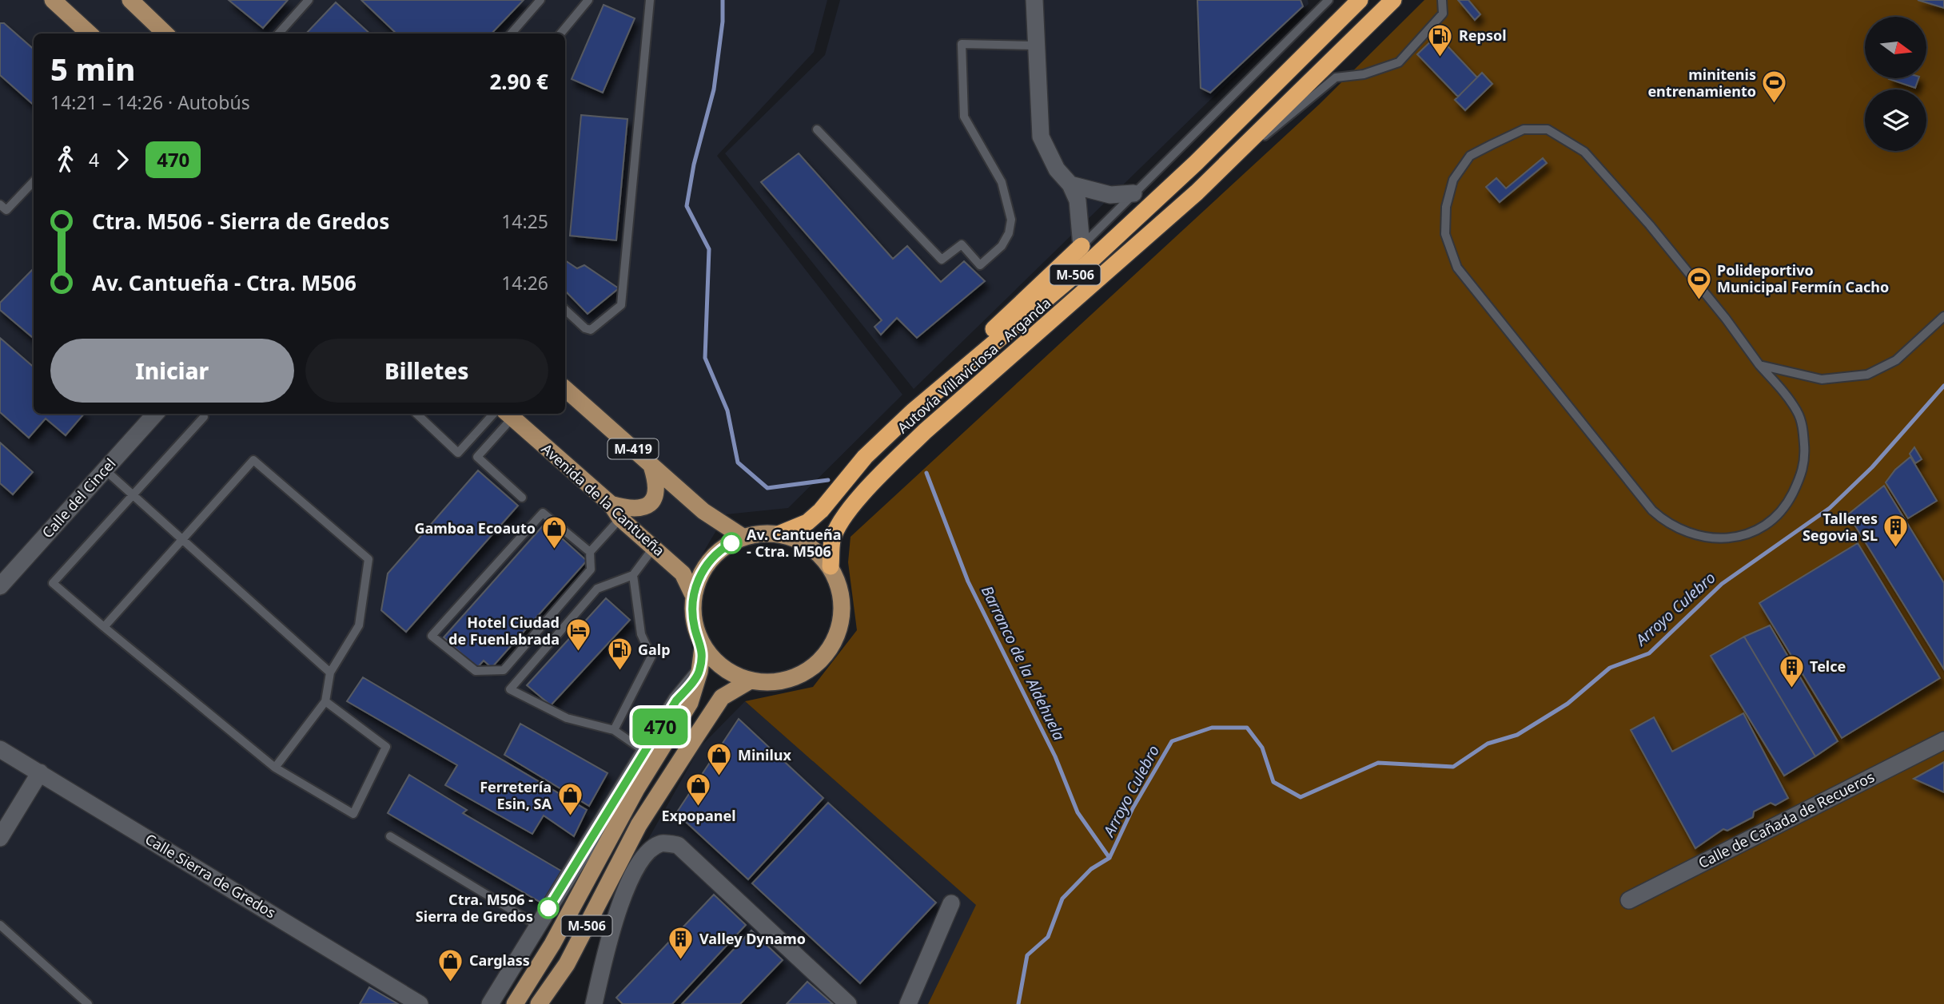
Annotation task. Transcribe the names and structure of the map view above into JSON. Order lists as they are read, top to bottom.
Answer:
{
  "streets": {
    "highway": ["M-506", "Autovía Villaviciosa - Arganda"],
    "main road": ["M-419", "Avenida de la Cantueña"],
    "street": ["Calle del Cincel", "Calle de Cañada de Recueros", "Calle Sierra de Gredos"]
  },
  "crossings": [
    ["M-506", "Autovía Villaviciosa - Arganda"],
    ["M-506", "M-419"],
    ["M-506", "Avenida de la Cantueña"],
    ["Autovía Villaviciosa - Arganda", "M-419"],
    ["Autovía Villaviciosa - Arganda", "Avenida de la Cantueña"],
    ["M-419", "Avenida de la Cantueña"]
  ],
  "water": ["Arroyo Culebro", "Barranco de la Aldehuela"],
  "places": {
    "fuel station": ["Repsol", "Galp"],
    "sports": ["minitenis entrenamiento", "Polideportivo Municipal Fermín Cacho"],
    "other": ["Av. Cantueña - Ctra. M506", "Ctra. M506 - Sierra de Gredos"],
    "building": ["Talleres Segovia SL", "Telce", "Valley Dynamo"],
    "shop": [
      "Gamboa Ecoauto",
      "Minilux",
      "Expopanel",
      "Ferretería Esin, SA",
      "Carglass"
    ],
    "hotel": ["Hotel Ciudad de Fuenlabrada"]
  },
  "lines": ["bus line 470"],
  "north": "right",
  "page": {
    "on_map": "470",
    "heading": ["5 min", "14:21 – 14:26 · Autobús", "2.90 €"],
    "legs": ["4", "470"],
    "list": [
      {
        "name": "Ctra. M506 - Sierra de Gredos",
        "value": "14:25"
      },
      {
        "name": "Av. Cantueña - Ctra. M506",
        "value": "14:26"
      }
    ],
    "buttons": ["Iniciar", "Billetes"]
  }
}
